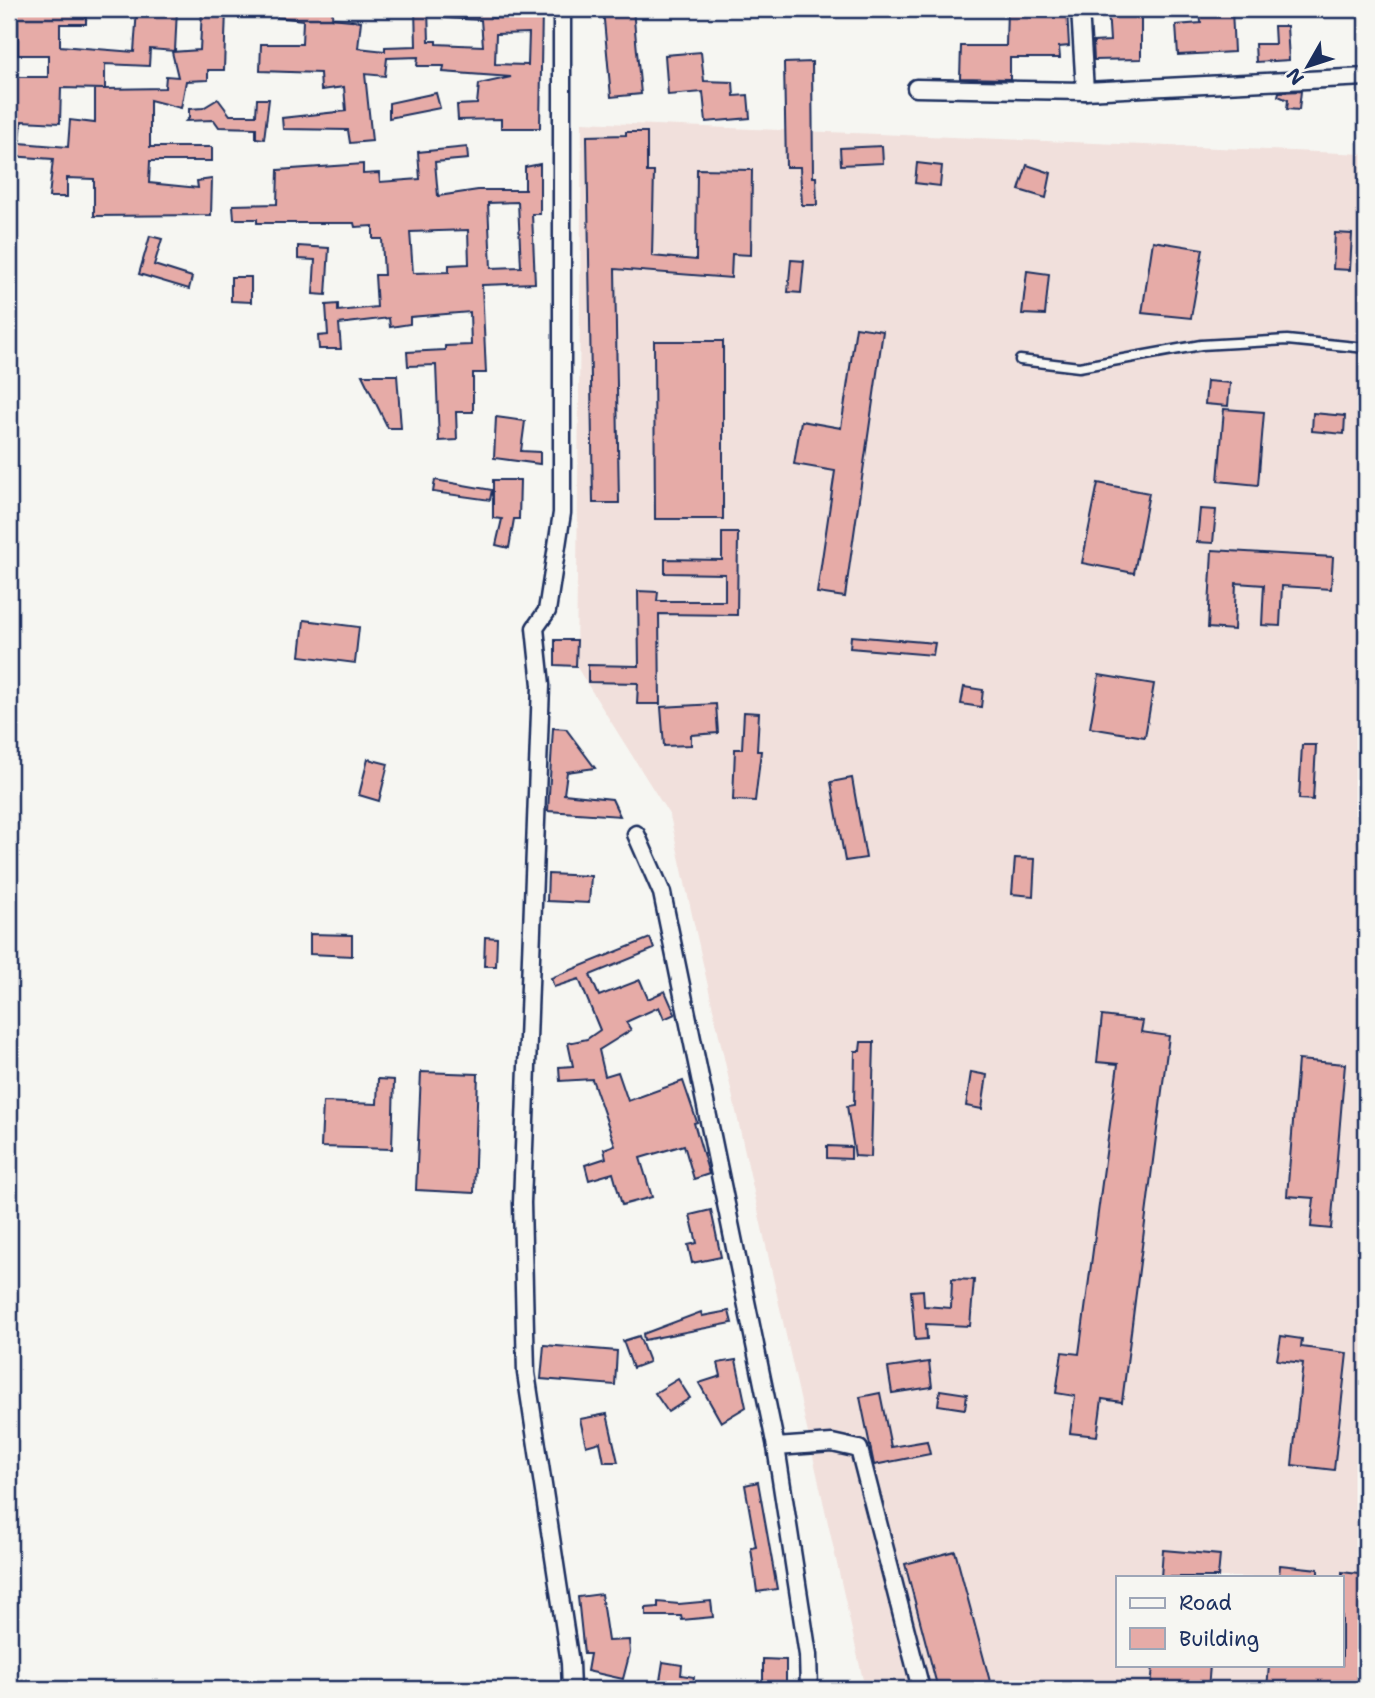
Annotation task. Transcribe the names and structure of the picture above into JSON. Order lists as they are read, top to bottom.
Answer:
{
  "legend": ["Road", "Building"],
  "north": "bottom left"
}
